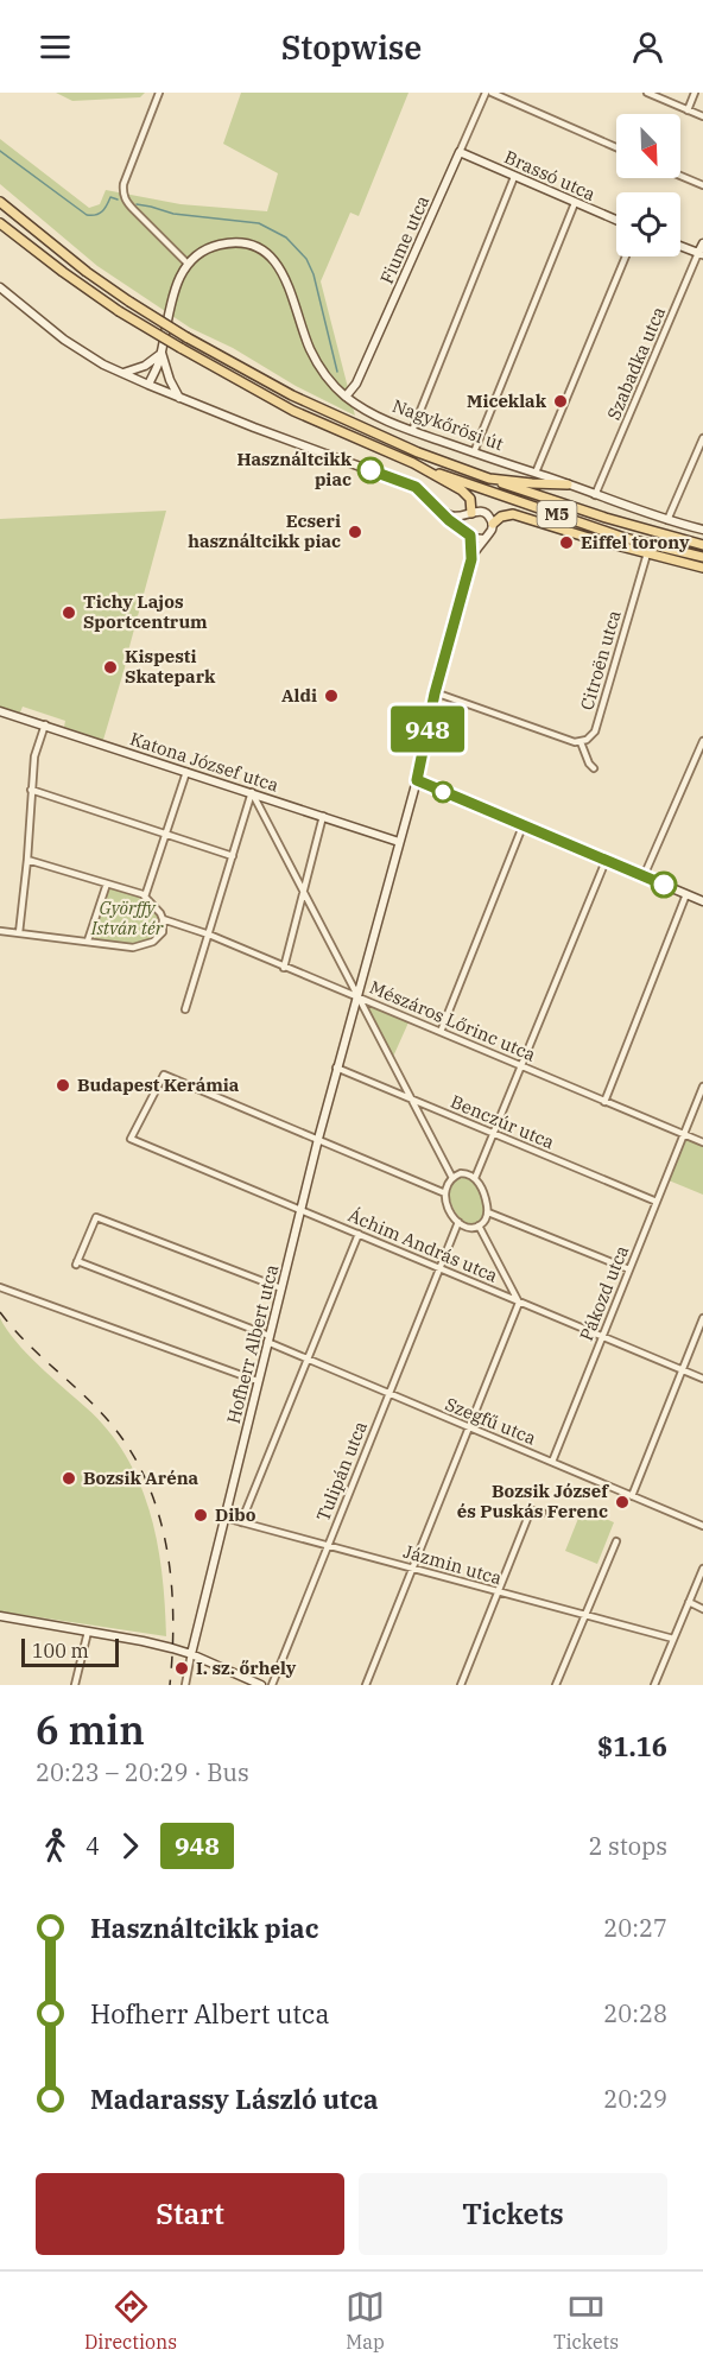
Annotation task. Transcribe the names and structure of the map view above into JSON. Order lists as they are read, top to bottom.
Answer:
{
  "streets": {
    "main road": ["Nagykőrösi út", "M5"],
    "street": [
      "Brassó utca",
      "Fiume utca",
      "Szabadka utca",
      "Citroën utca",
      "Katona József utca",
      "Mészáros Lőrinc utca",
      "Benczúr utca",
      "Áchim András utca",
      "Pákozd utca",
      "Hofherr Albert utca",
      "Szegfű utca",
      "Tulipán utca",
      "Jázmin utca"
    ]
  },
  "crossings": [
    ["Brassó utca", "Fiume utca"],
    ["Fiume utca", "Nagykőrösi út"],
    ["Szabadka utca", "Nagykőrösi út"],
    ["Nagykőrösi út", "M5"],
    ["Katona József utca", "Hofherr Albert utca"],
    ["Mészáros Lőrinc utca", "Pákozd utca"],
    ["Mészáros Lőrinc utca", "Hofherr Albert utca"],
    ["Benczúr utca", "Pákozd utca"],
    ["Benczúr utca", "Hofherr Albert utca"],
    ["Áchim András utca", "Pákozd utca"],
    ["Áchim András utca", "Hofherr Albert utca"],
    ["Áchim András utca", "Tulipán utca"],
    ["Pákozd utca", "Szegfű utca"],
    ["Hofherr Albert utca", "Szegfű utca"],
    ["Hofherr Albert utca", "Jázmin utca"],
    ["Szegfű utca", "Tulipán utca"],
    ["Tulipán utca", "Jázmin utca"]
  ],
  "parks": ["Györffy István tér"],
  "places": [
    "Miceklak",
    "Használtcikk piac",
    "Ecseri használtcikk piac",
    "Eiffel torony",
    "Tichy Lajos Sportcentrum",
    "Kispesti Skatepark",
    "Aldi",
    "Budapest Kerámia",
    "Bozsik Aréna",
    "Bozsik József és Puskás Ferenc",
    "Dibo",
    "I. sz. őrhely"
  ],
  "lines": ["bus line 948"],
  "scale_bar": "100 m",
  "north": "bottom right",
  "page": {
    "header": "Stopwise",
    "on_map": "948",
    "scale": "100 m",
    "heading": ["6 min", "20:23 – 20:29 · Bus", "$1.16"],
    "legs": ["4", "948", "2 stops"],
    "list": [
      {
        "name": "Használtcikk piac",
        "value": "20:27"
      },
      {
        "name": "Hofherr Albert utca",
        "value": "20:28"
      },
      {
        "name": "Madarassy László utca",
        "value": "20:29"
      }
    ],
    "buttons": ["Start", "Tickets"],
    "tabs": ["Directions", "Map", "Tickets"]
  }
}
